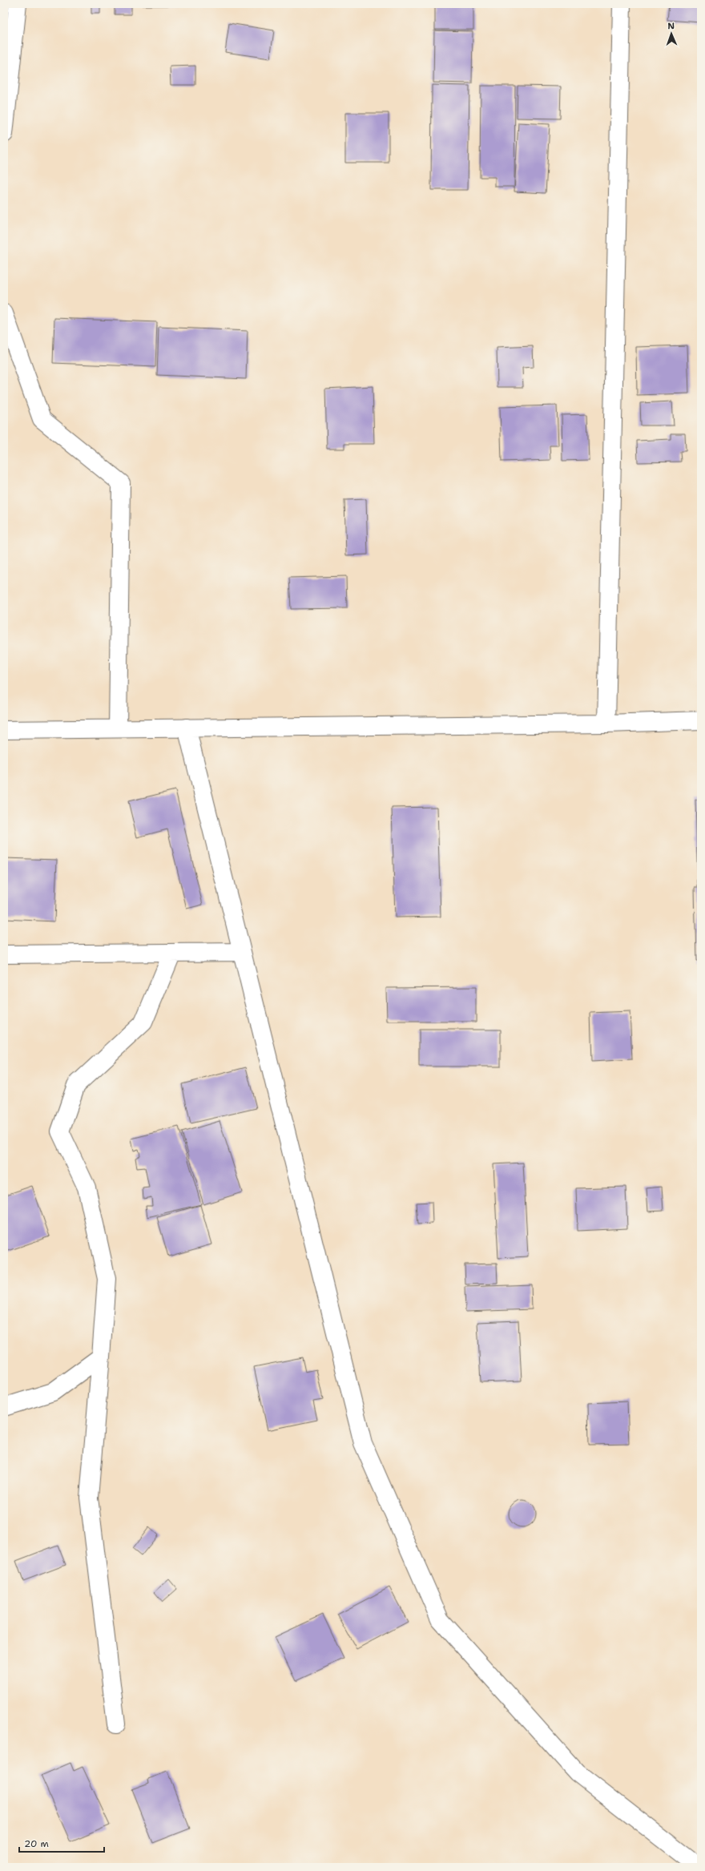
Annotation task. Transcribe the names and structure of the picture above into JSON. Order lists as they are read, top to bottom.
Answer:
{
  "scale_bar": "20 m",
  "north": "top"
}
